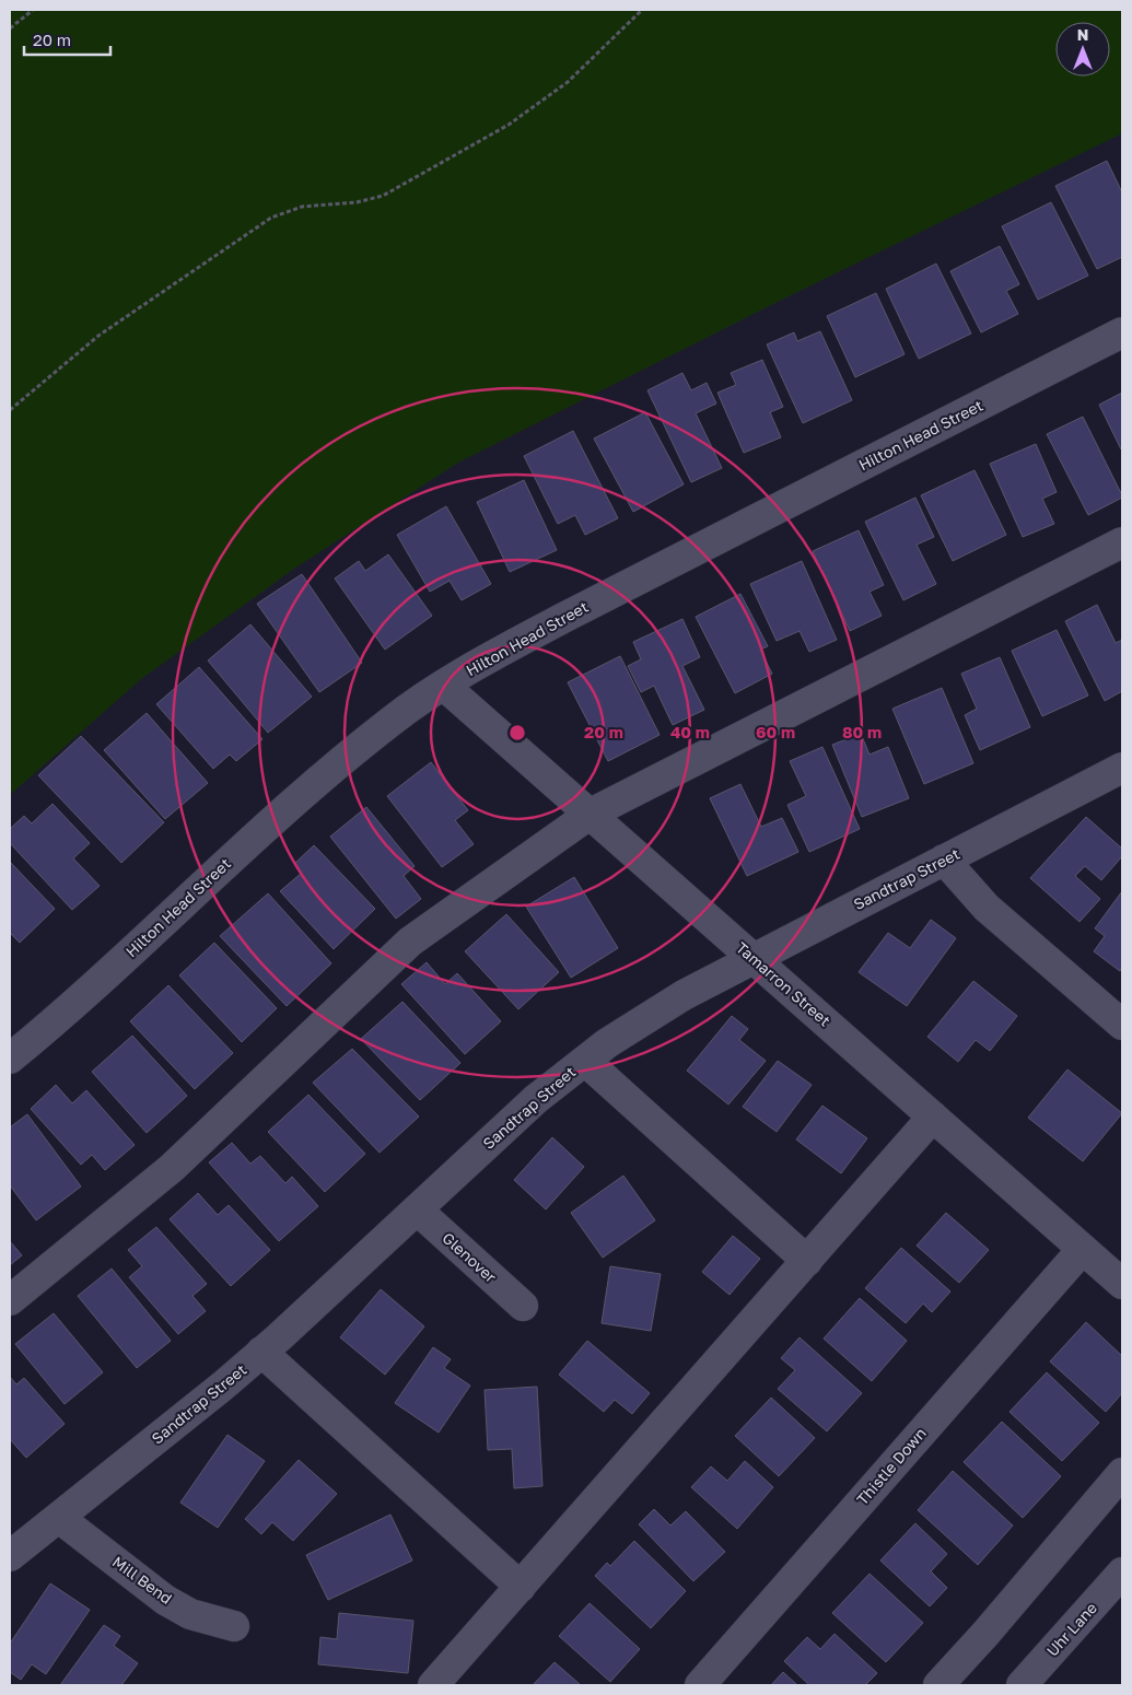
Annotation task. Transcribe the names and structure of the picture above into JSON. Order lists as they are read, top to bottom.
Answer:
{
  "streets": {
    "street": [
      "Hilton Head Street",
      "Sandtrap Street",
      "Tamarron Street",
      "Glenover",
      "Thistle Down",
      "Mill Bend",
      "Uhr Lane"
    ]
  },
  "crossings": [
    ["Hilton Head Street", "Tamarron Street"],
    ["Sandtrap Street", "Tamarron Street"],
    ["Sandtrap Street", "Glenover"],
    ["Sandtrap Street", "Mill Bend"],
    ["Tamarron Street", "Thistle Down"]
  ],
  "scale_bar": "20 m",
  "north": "top",
  "rings": [
    "20 m",
    "40 m",
    "60 m",
    "80 m"
  ]
}
